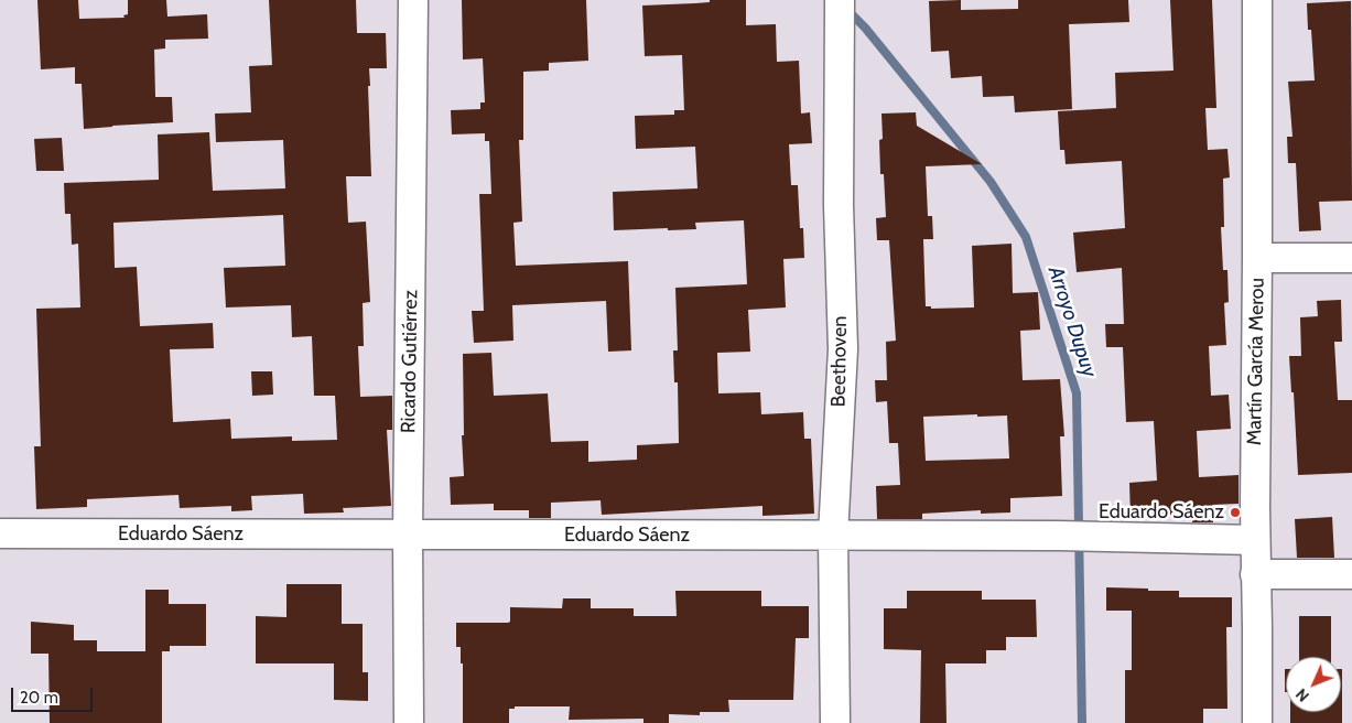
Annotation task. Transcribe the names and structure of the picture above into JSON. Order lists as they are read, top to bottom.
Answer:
{
  "streets": {
    "street": [
      "Ricardo Gutiérrez",
      "Beethoven",
      "Martín García Merou",
      "Eduardo Sáenz"
    ]
  },
  "crossings": [
    ["Ricardo Gutiérrez", "Eduardo Sáenz"],
    ["Beethoven", "Eduardo Sáenz"],
    ["Martín García Merou", "Eduardo Sáenz"]
  ],
  "water": ["Arroyo Dupuy"],
  "places": ["Eduardo Sáenz"],
  "scale_bar": "20 m",
  "north": "bottom left"
}
